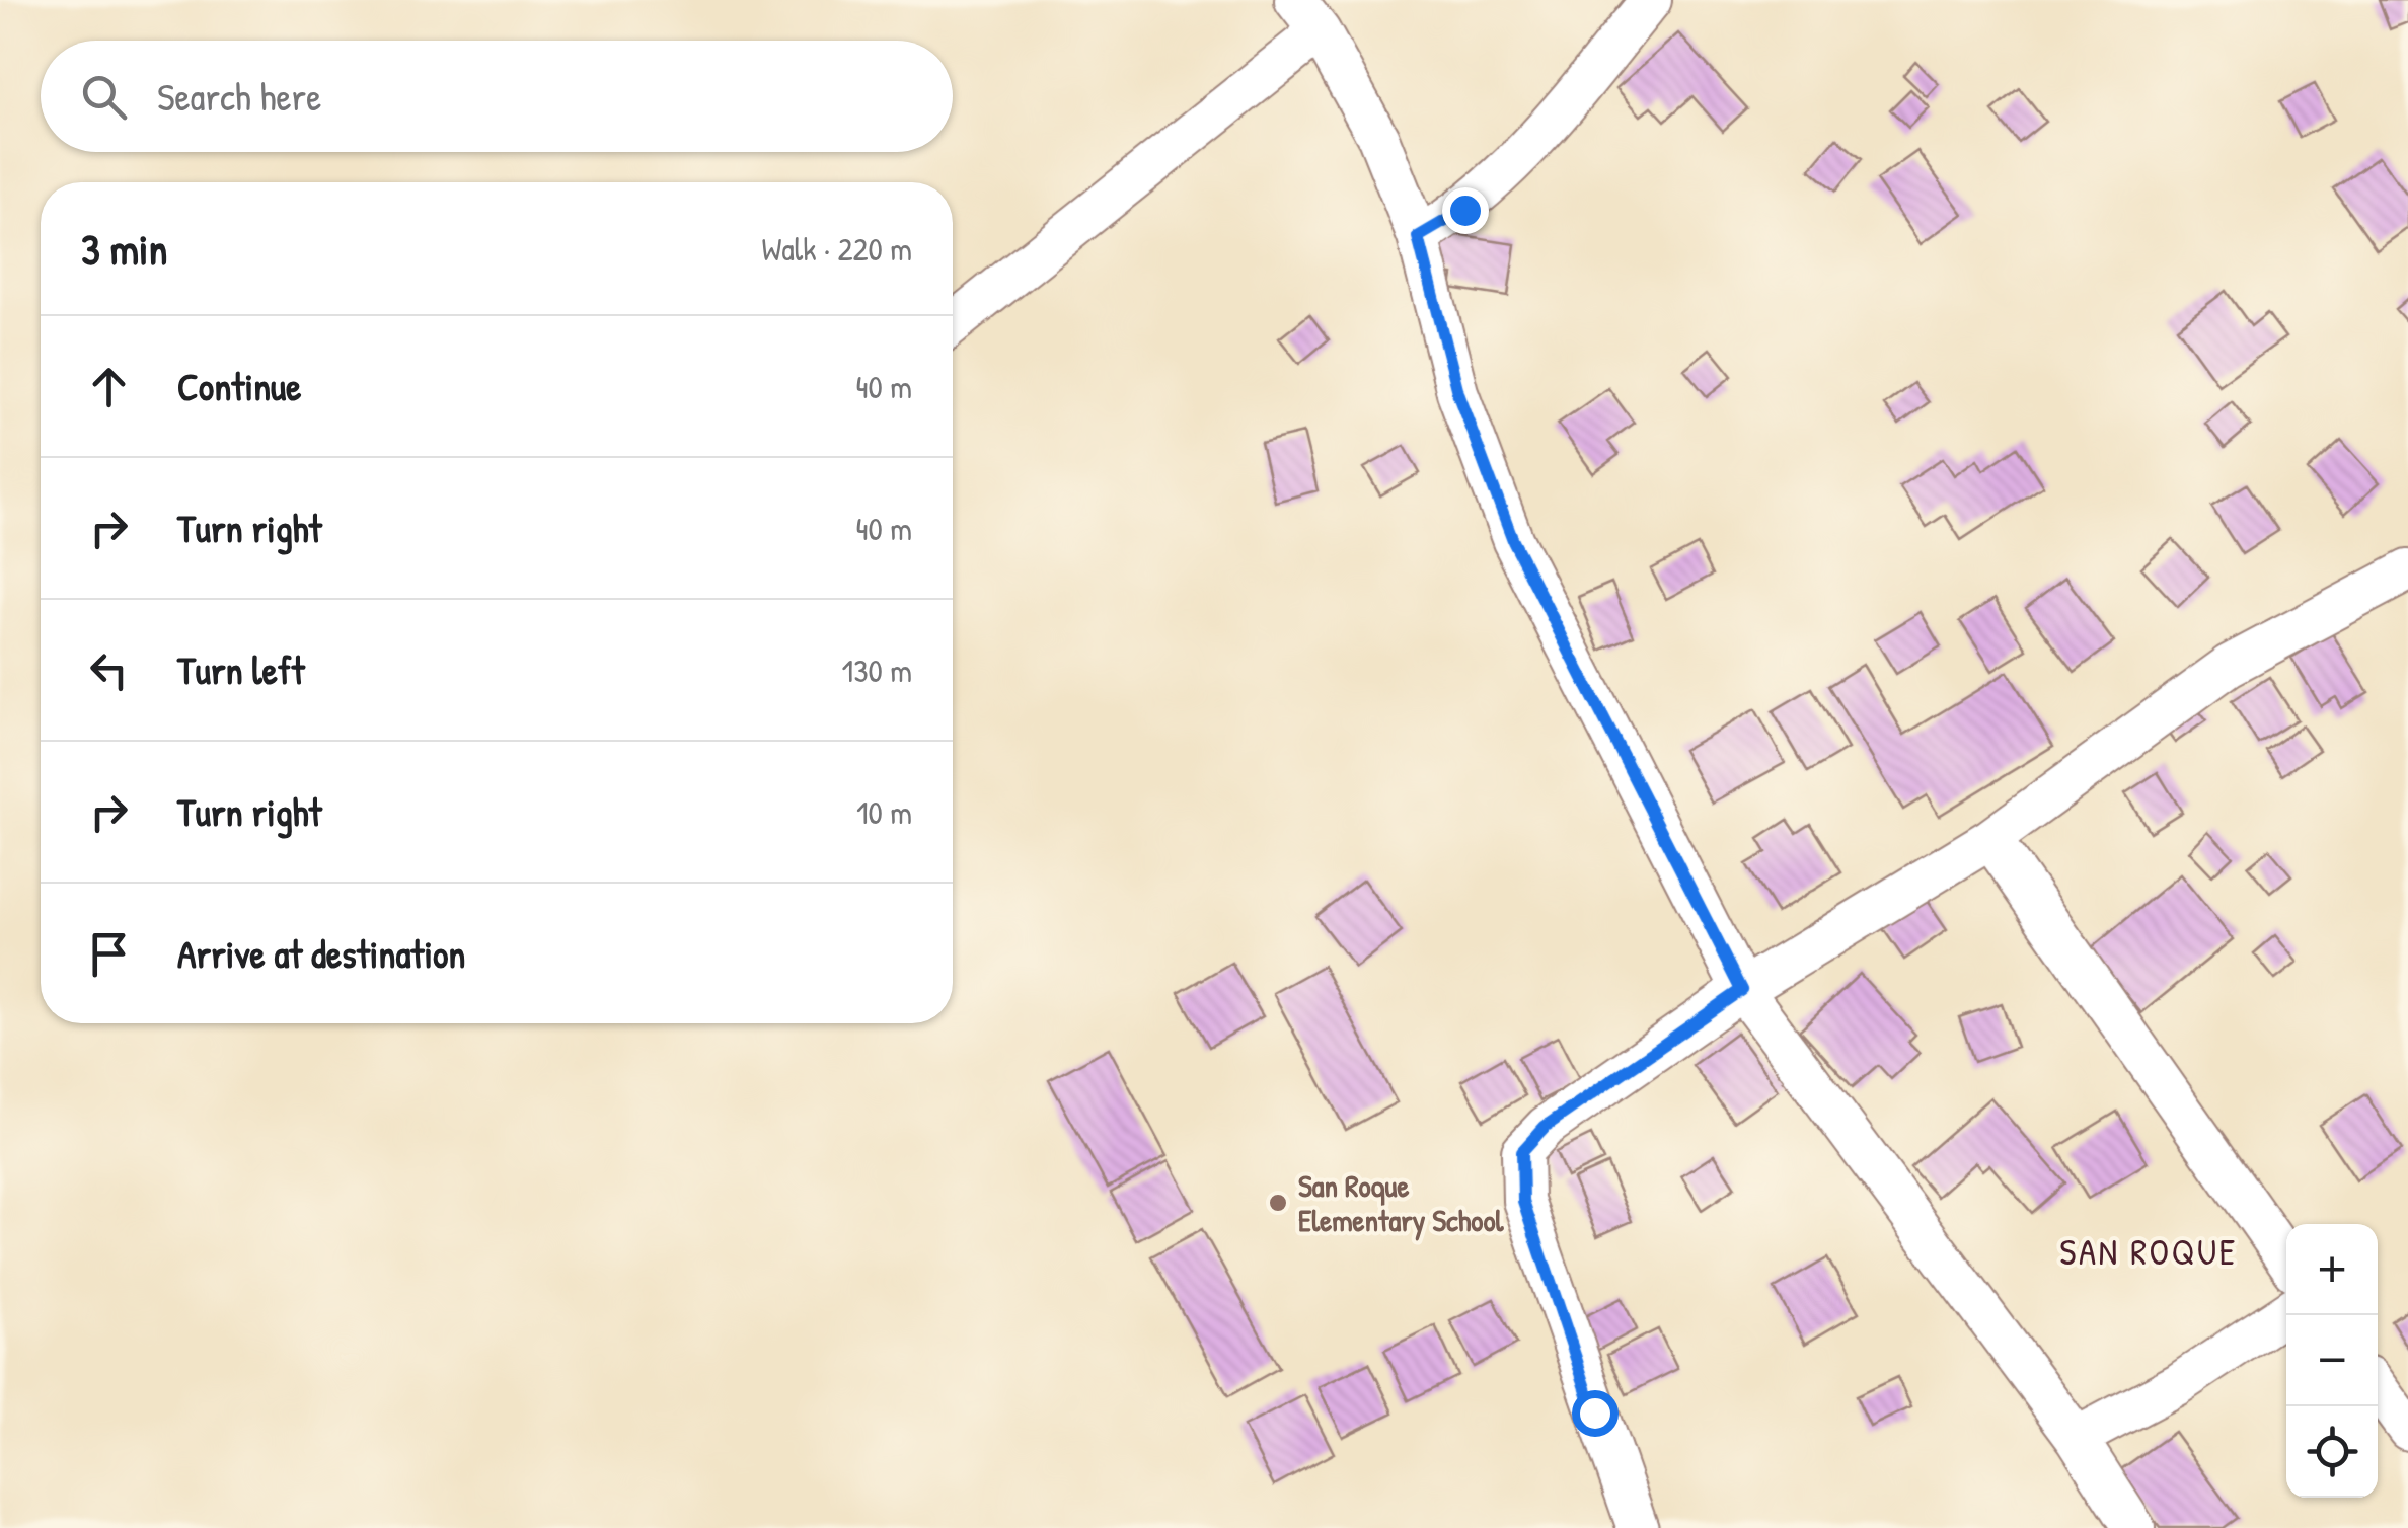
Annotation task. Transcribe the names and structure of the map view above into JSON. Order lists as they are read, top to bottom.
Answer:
{
  "districts": ["SAN ROQUE"],
  "places": ["San Roque Elementary School"],
  "page": {
    "search": "Search here",
    "heading": ["3 min", "Walk · 220 m"],
    "list": [
      ["Continue", "40 m"],
      ["Turn right", "40 m"],
      ["Turn left", "130 m"],
      ["Turn right", "10 m"],
      "Arrive at destination"
    ],
    "map_buttons": ["+", "−"]
  }
}
